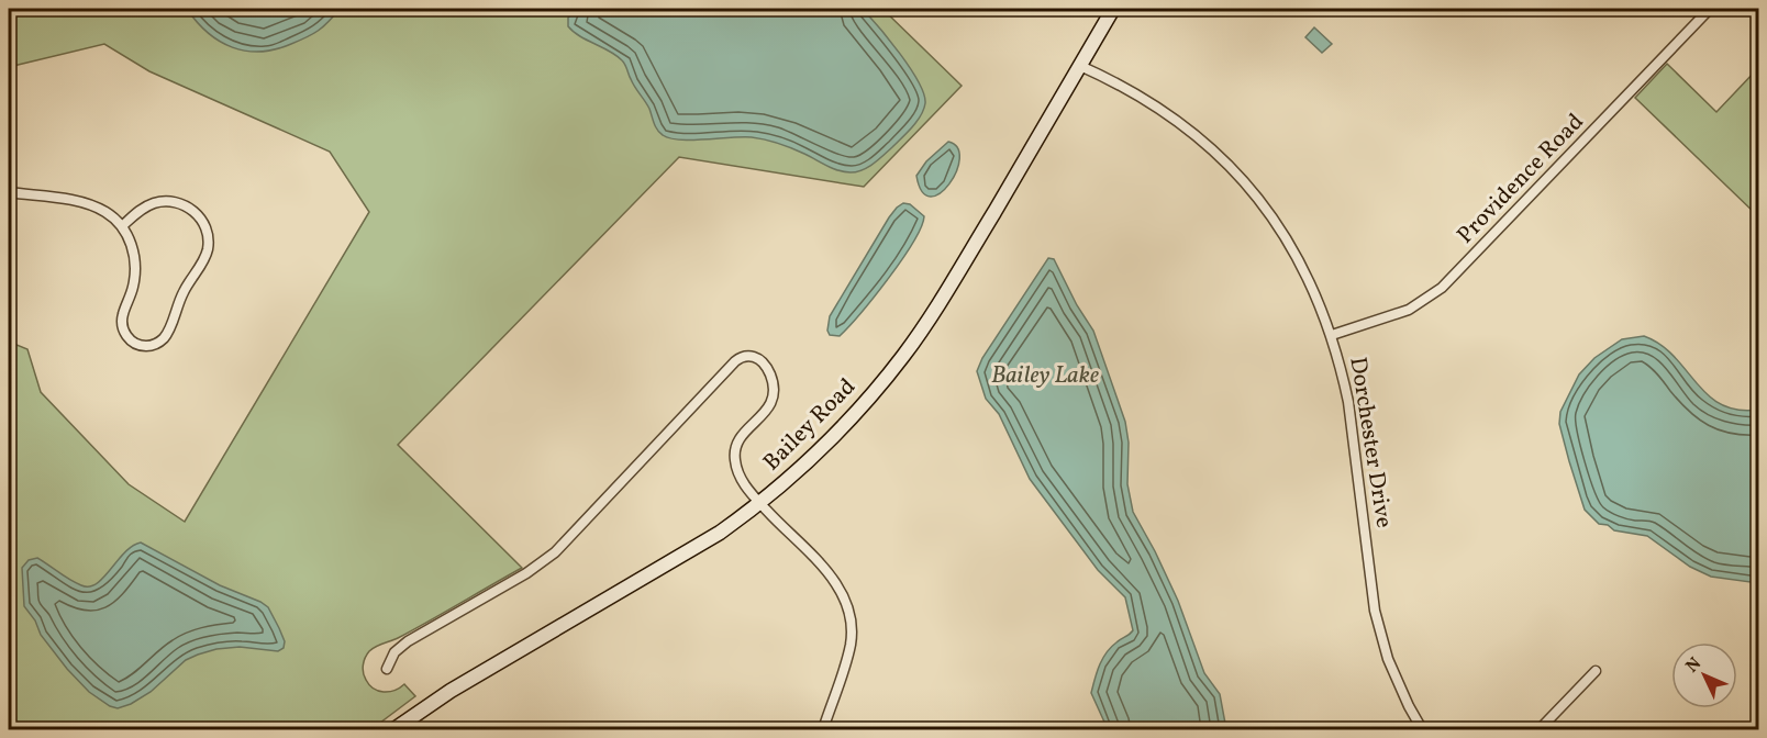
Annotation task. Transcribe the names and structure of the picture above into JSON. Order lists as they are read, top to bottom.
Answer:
{
  "streets": {
    "main road": ["Bailey Road"],
    "street": ["Providence Road", "Dorchester Drive"]
  },
  "crossings": [
    ["Providence Road", "Dorchester Drive"],
    ["Bailey Road", "Dorchester Drive"]
  ],
  "water": ["Bailey Lake"],
  "north": "top left"
}
